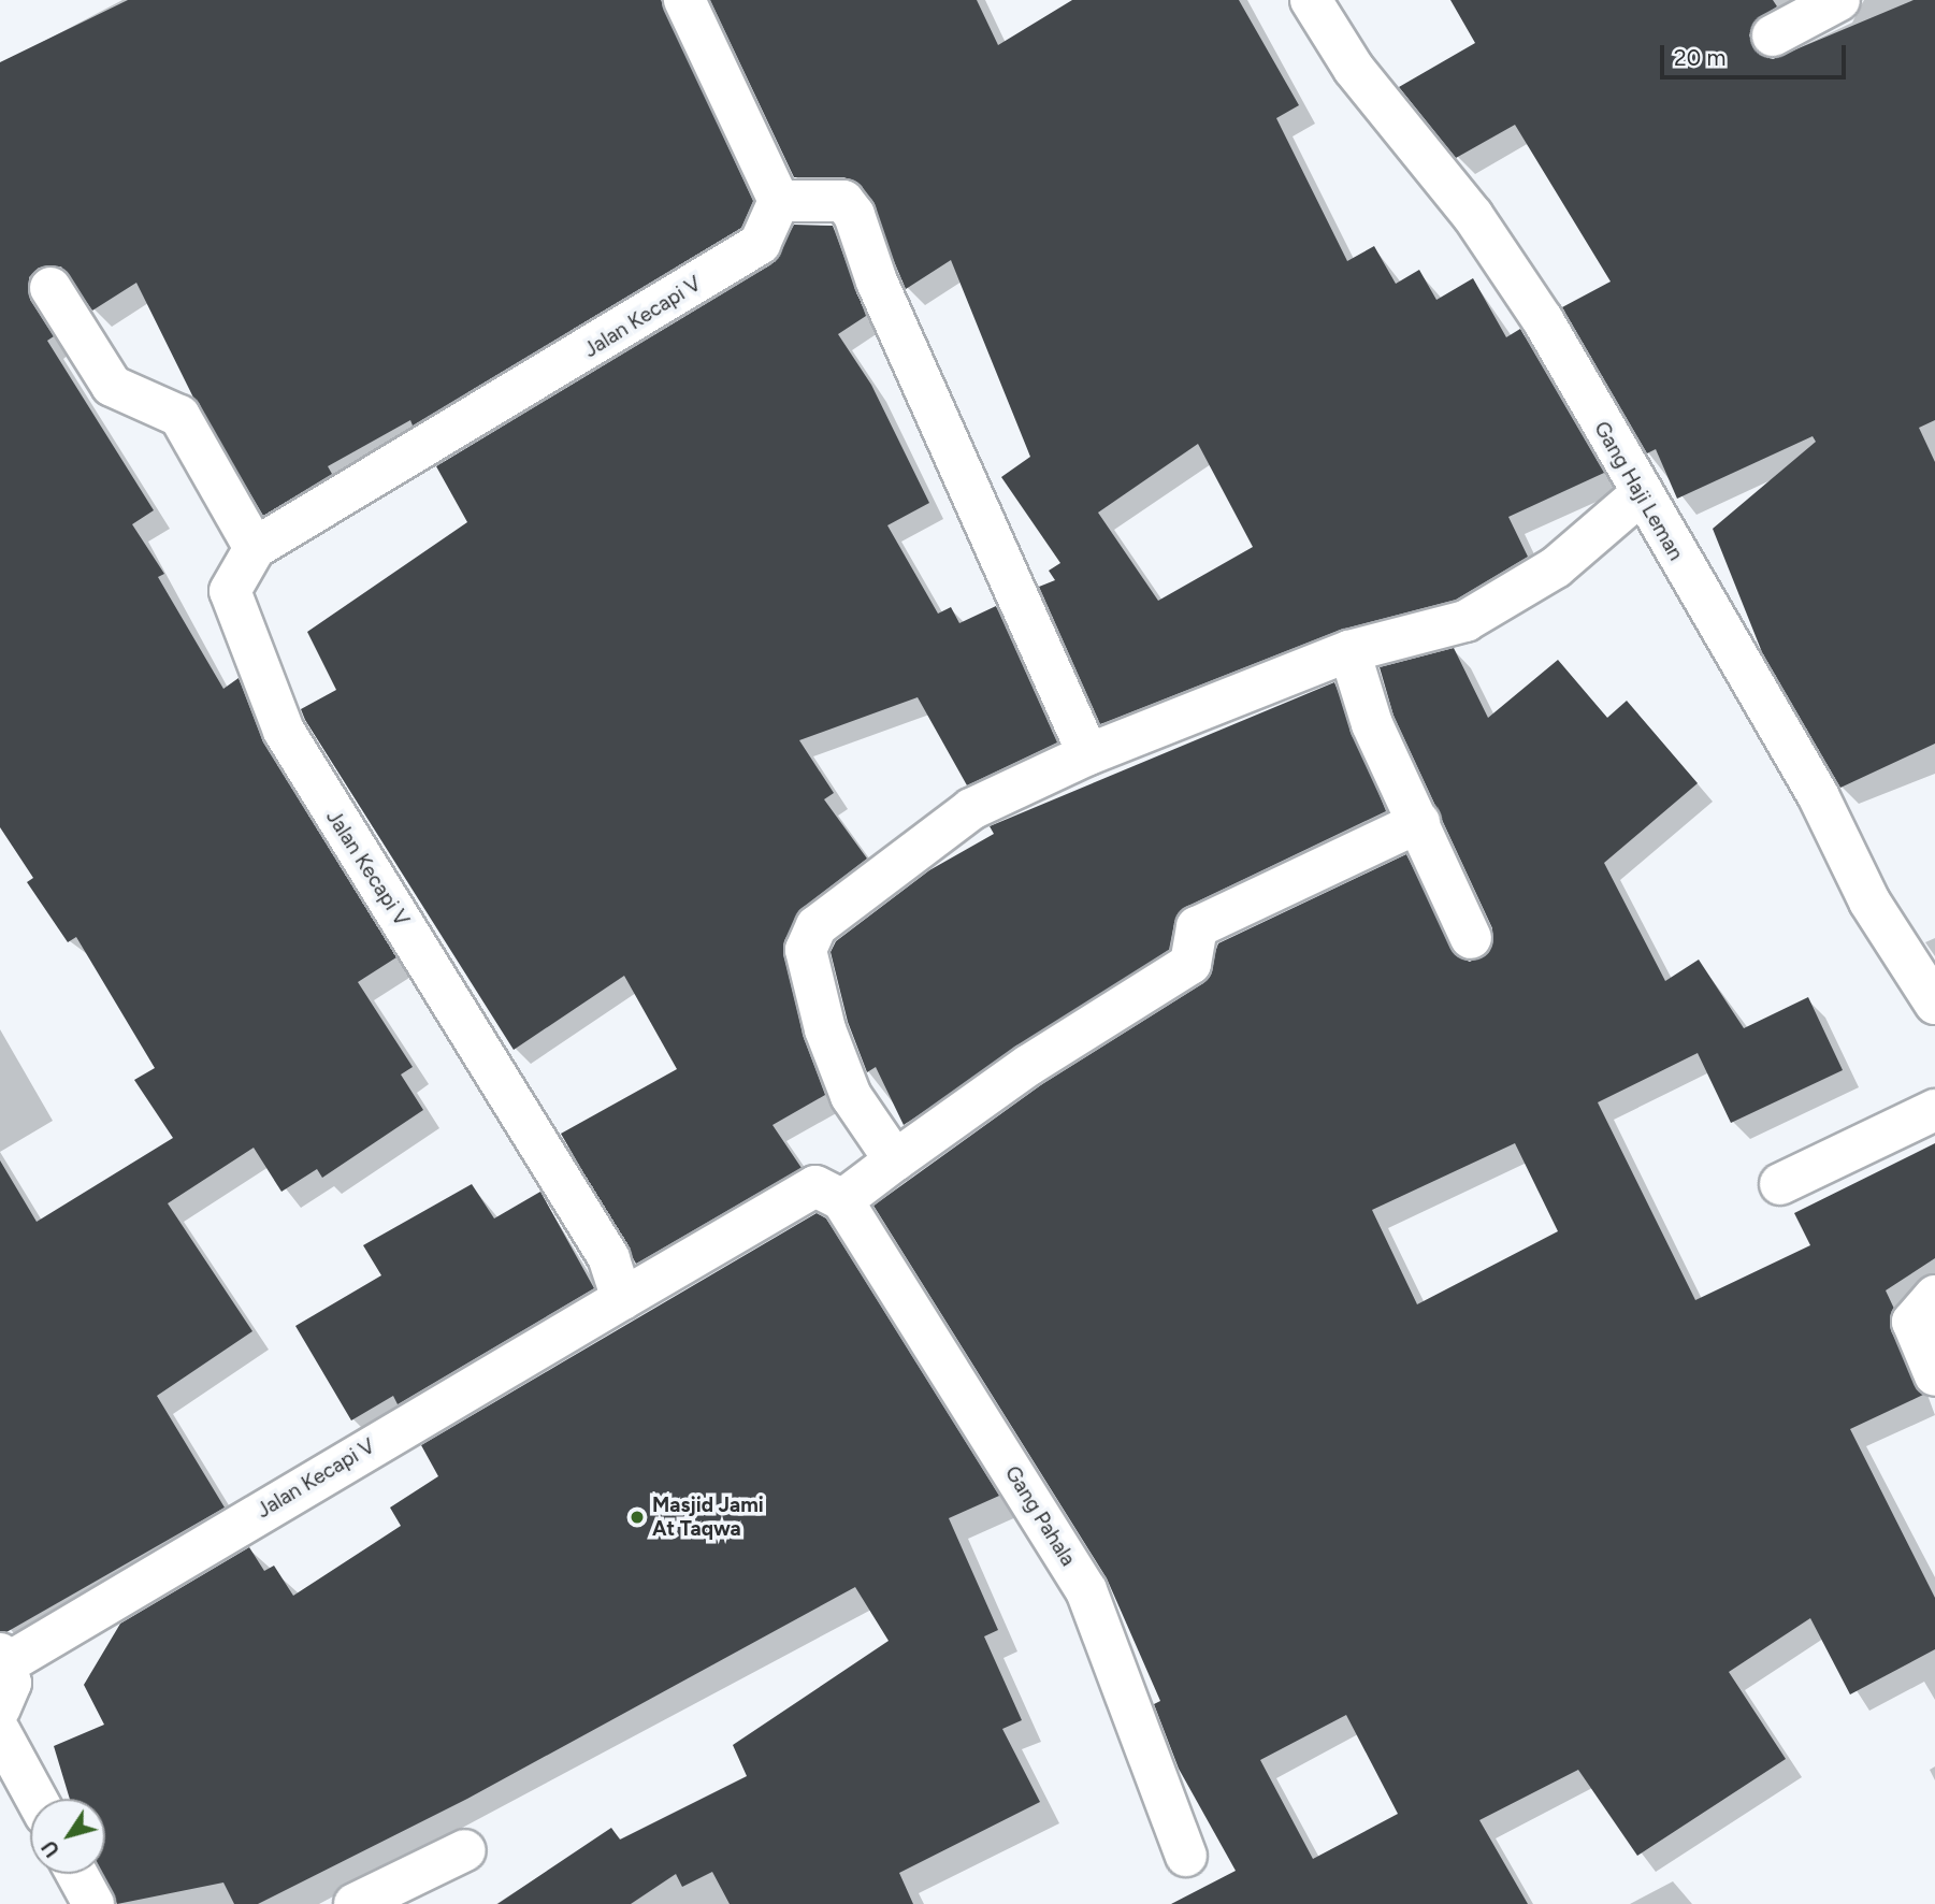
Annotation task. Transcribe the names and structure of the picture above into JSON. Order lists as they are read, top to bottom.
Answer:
{
  "streets": {
    "street": ["Jalan Kecapi V", "Gang Haji Leman", "Gang Pahala"]
  },
  "places": ["Masjid Jami At Taqwa"],
  "scale_bar": "20 m",
  "north": "bottom left"
}
